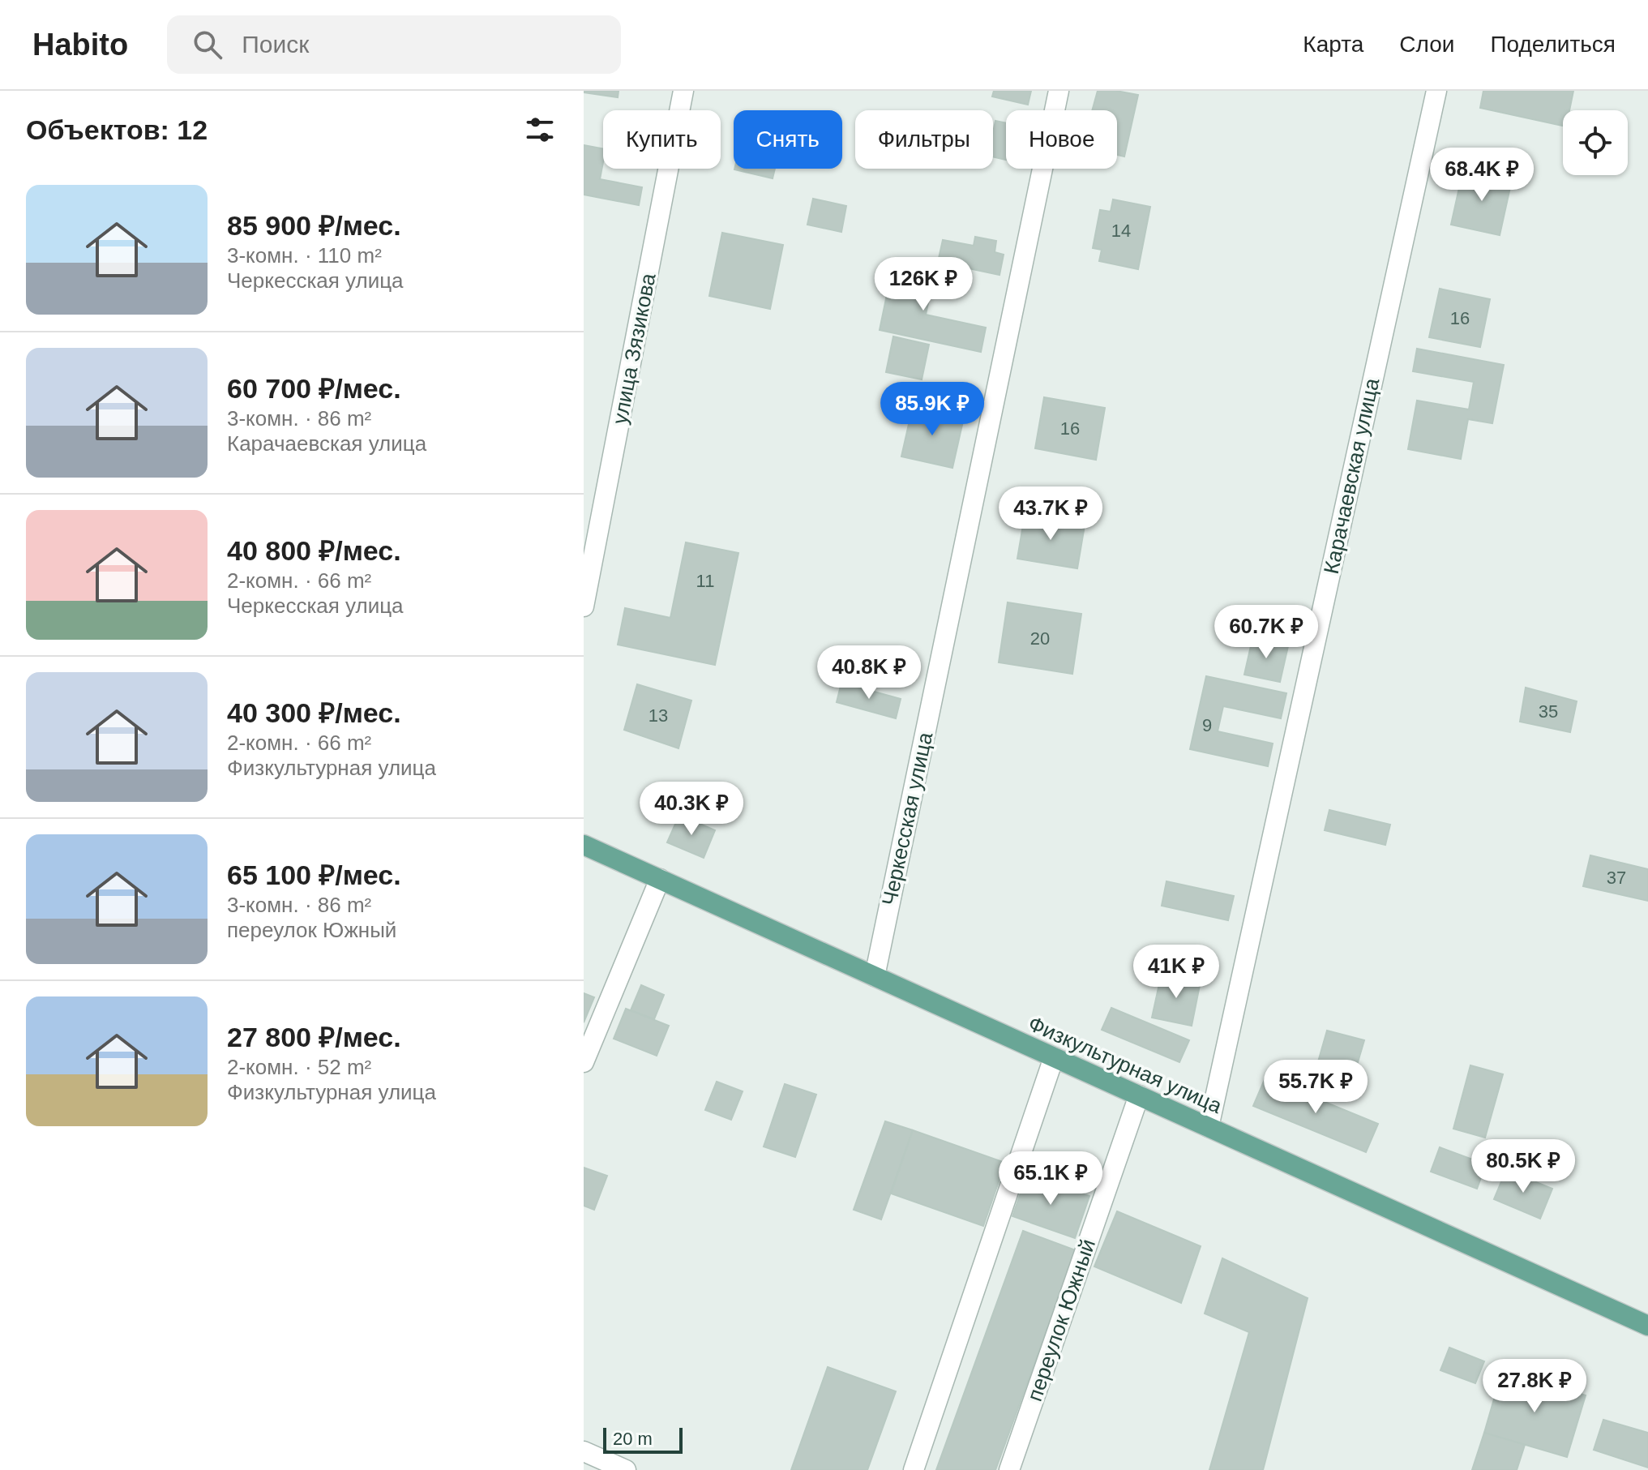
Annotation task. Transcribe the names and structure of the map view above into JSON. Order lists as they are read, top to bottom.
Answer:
{
  "streets": {
    "main road": ["Физкультурная улица"],
    "street": [
      "улица Зязикова",
      "Карачаевская улица",
      "Черкесская улица",
      "переулок Южный"
    ]
  },
  "crossings": [
    ["Карачаевская улица", "Физкультурная улица"],
    ["Черкесская улица", "Физкультурная улица"],
    ["Физкультурная улица", "переулок Южный"]
  ],
  "house_numbers": [
    "14",
    "16",
    "16",
    "11",
    "20",
    "35",
    "13",
    "9",
    "37"
  ],
  "scale_bar": "20 m",
  "page": {
    "header": "Habito",
    "search": "Поиск",
    "nav": ["Карта", "Слои", "Поделиться"],
    "heading": "Объектов: 12",
    "chip": [
      "Купить",
      "Снять",
      "Фильтры",
      "Новое"
    ],
    "price": [
      "68.4K ₽",
      "126K ₽",
      "85.9K ₽",
      "43.7K ₽",
      "60.7K ₽",
      "40.8K ₽",
      "40.3K ₽",
      "41K ₽",
      "55.7K ₽",
      "80.5K ₽",
      "65.1K ₽",
      "27.8K ₽"
    ],
    "list": [
      {
        "name": "85 900 ₽/мес.",
        "note": "3-комн. · 110 m² · Черкесская улица"
      },
      {
        "name": "60 700 ₽/мес.",
        "note": "3-комн. · 86 m² · Карачаевская улица"
      },
      {
        "name": "40 800 ₽/мес.",
        "note": "2-комн. · 66 m² · Черкесская улица"
      },
      {
        "name": "40 300 ₽/мес.",
        "note": "2-комн. · 66 m² · Физкультурная улица"
      },
      {
        "name": "65 100 ₽/мес.",
        "note": "3-комн. · 86 m² · переулок Южный"
      },
      {
        "name": "27 800 ₽/мес.",
        "note": "2-комн. · 52 m² · Физкультурная улица"
      }
    ],
    "scale": "20 m"
  }
}
